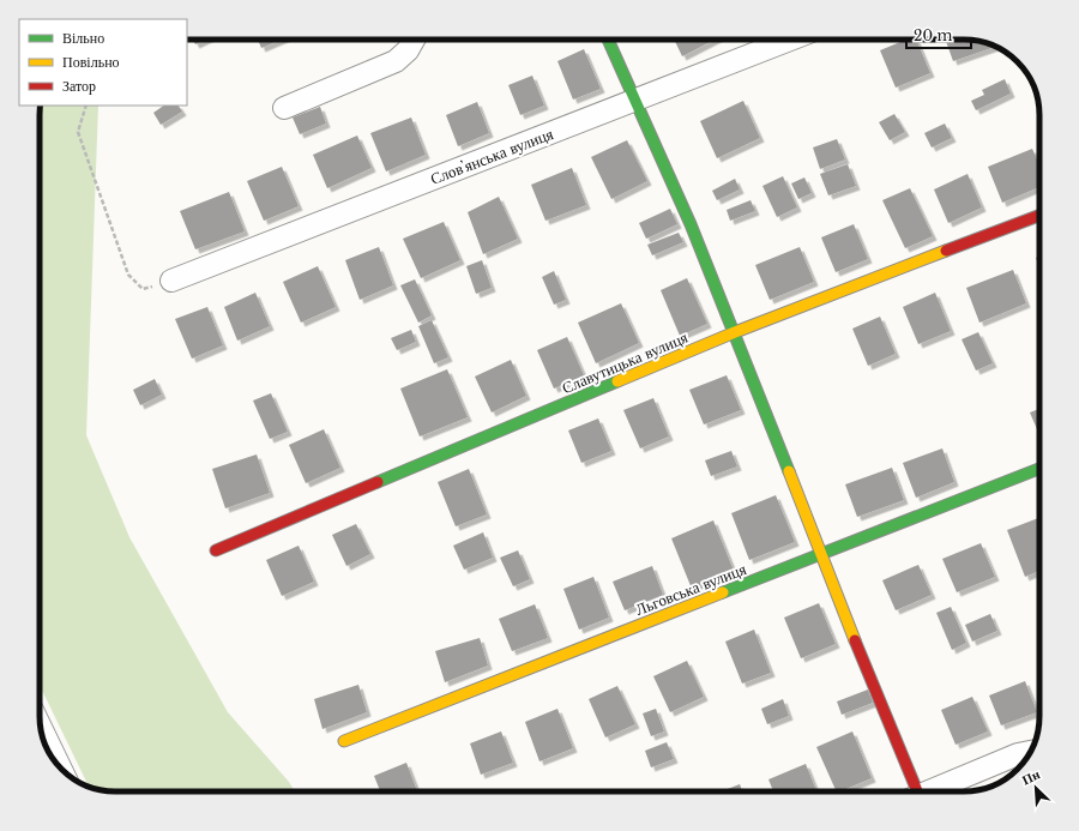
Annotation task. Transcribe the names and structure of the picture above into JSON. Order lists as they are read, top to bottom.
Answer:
{
  "streets": {
    "street": ["Словʼянська вулиця", "Славутицька вулиця", "Льговська вулиця"]
  },
  "legend": ["Вільно", "Повільно", "Затор"],
  "scale_bar": "20 m",
  "north": "top left"
}
